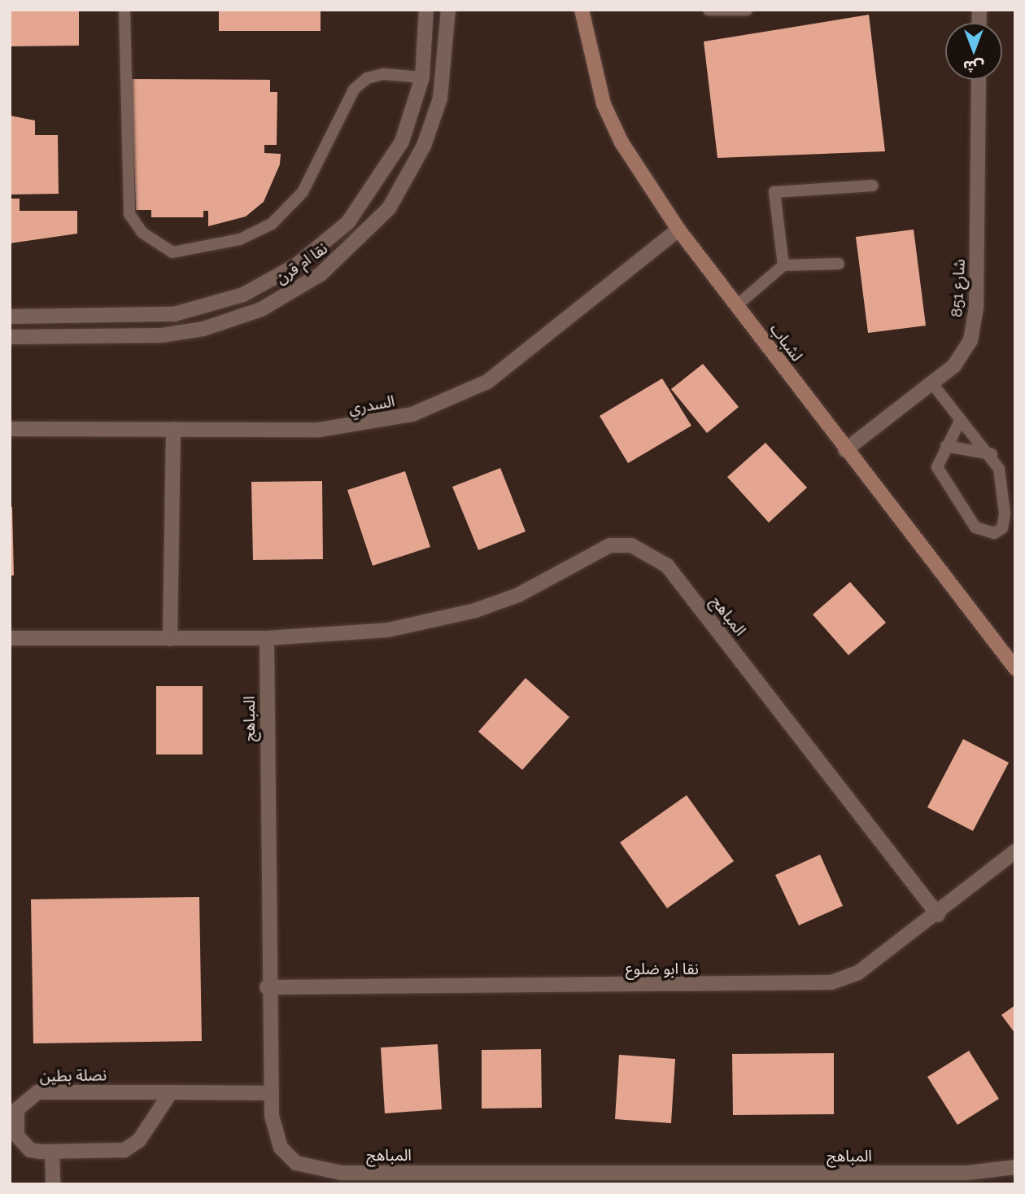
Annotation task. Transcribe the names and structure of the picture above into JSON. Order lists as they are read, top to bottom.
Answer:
{
  "streets": {
    "street": [
      "نقا ام قرن",
      "شارع 851",
      "لشباب",
      "السدري",
      "المباهج",
      "نقا ابو ضلوع",
      "نصلة بطين"
    ]
  },
  "crossings": [
    ["شارع 851", "لشباب"],
    ["لشباب", "السدري"],
    ["المباهج", "نقا ابو ضلوع"],
    ["المباهج", "نصلة بطين"]
  ],
  "north": "bottom"
}
